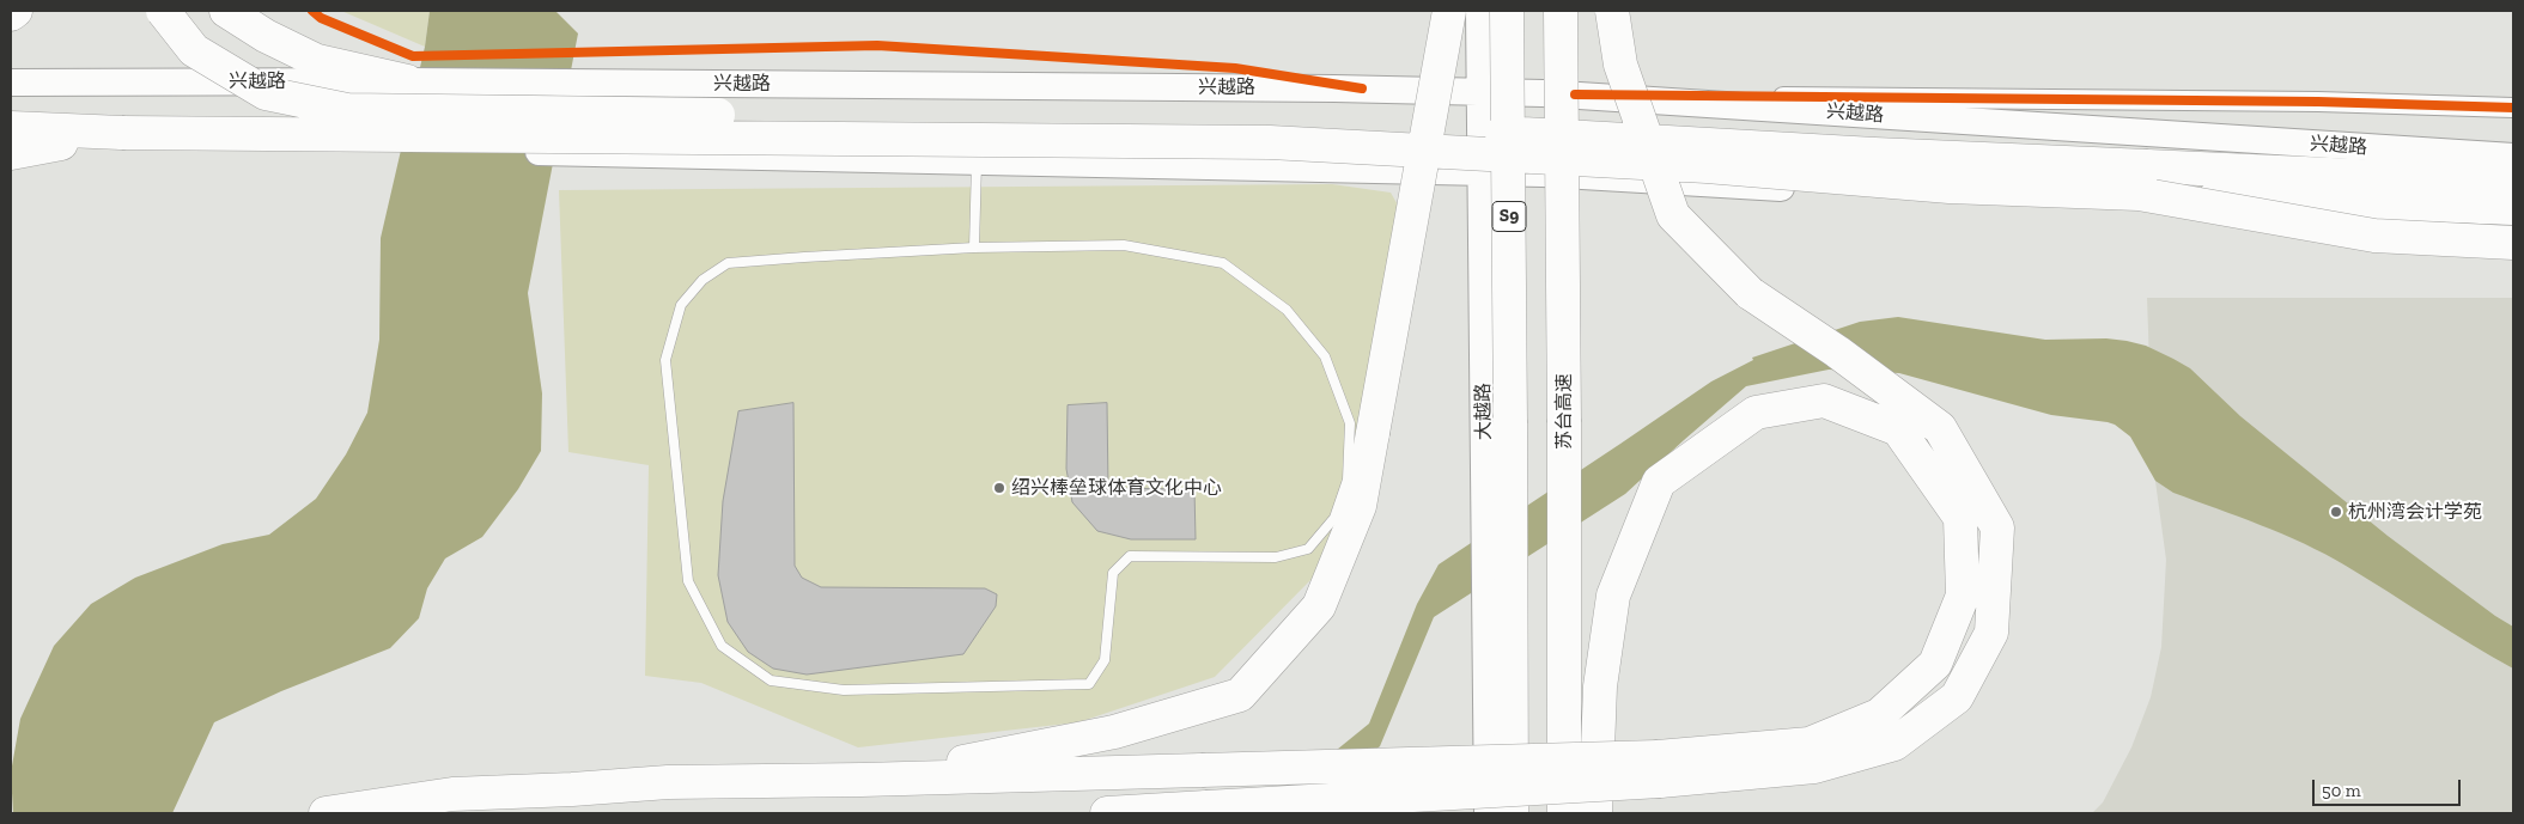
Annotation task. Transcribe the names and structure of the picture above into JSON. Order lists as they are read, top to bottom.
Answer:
{
  "streets": {
    "highway": ["S9", "苏台高速"],
    "main road": ["兴越路", "大越路"]
  },
  "crossings": [
    ["兴越路", "大越路"]
  ],
  "places": ["绍兴棒垒球体育文化中心", "杭州湾会计学苑"],
  "scale_bar": "50 m"
}
